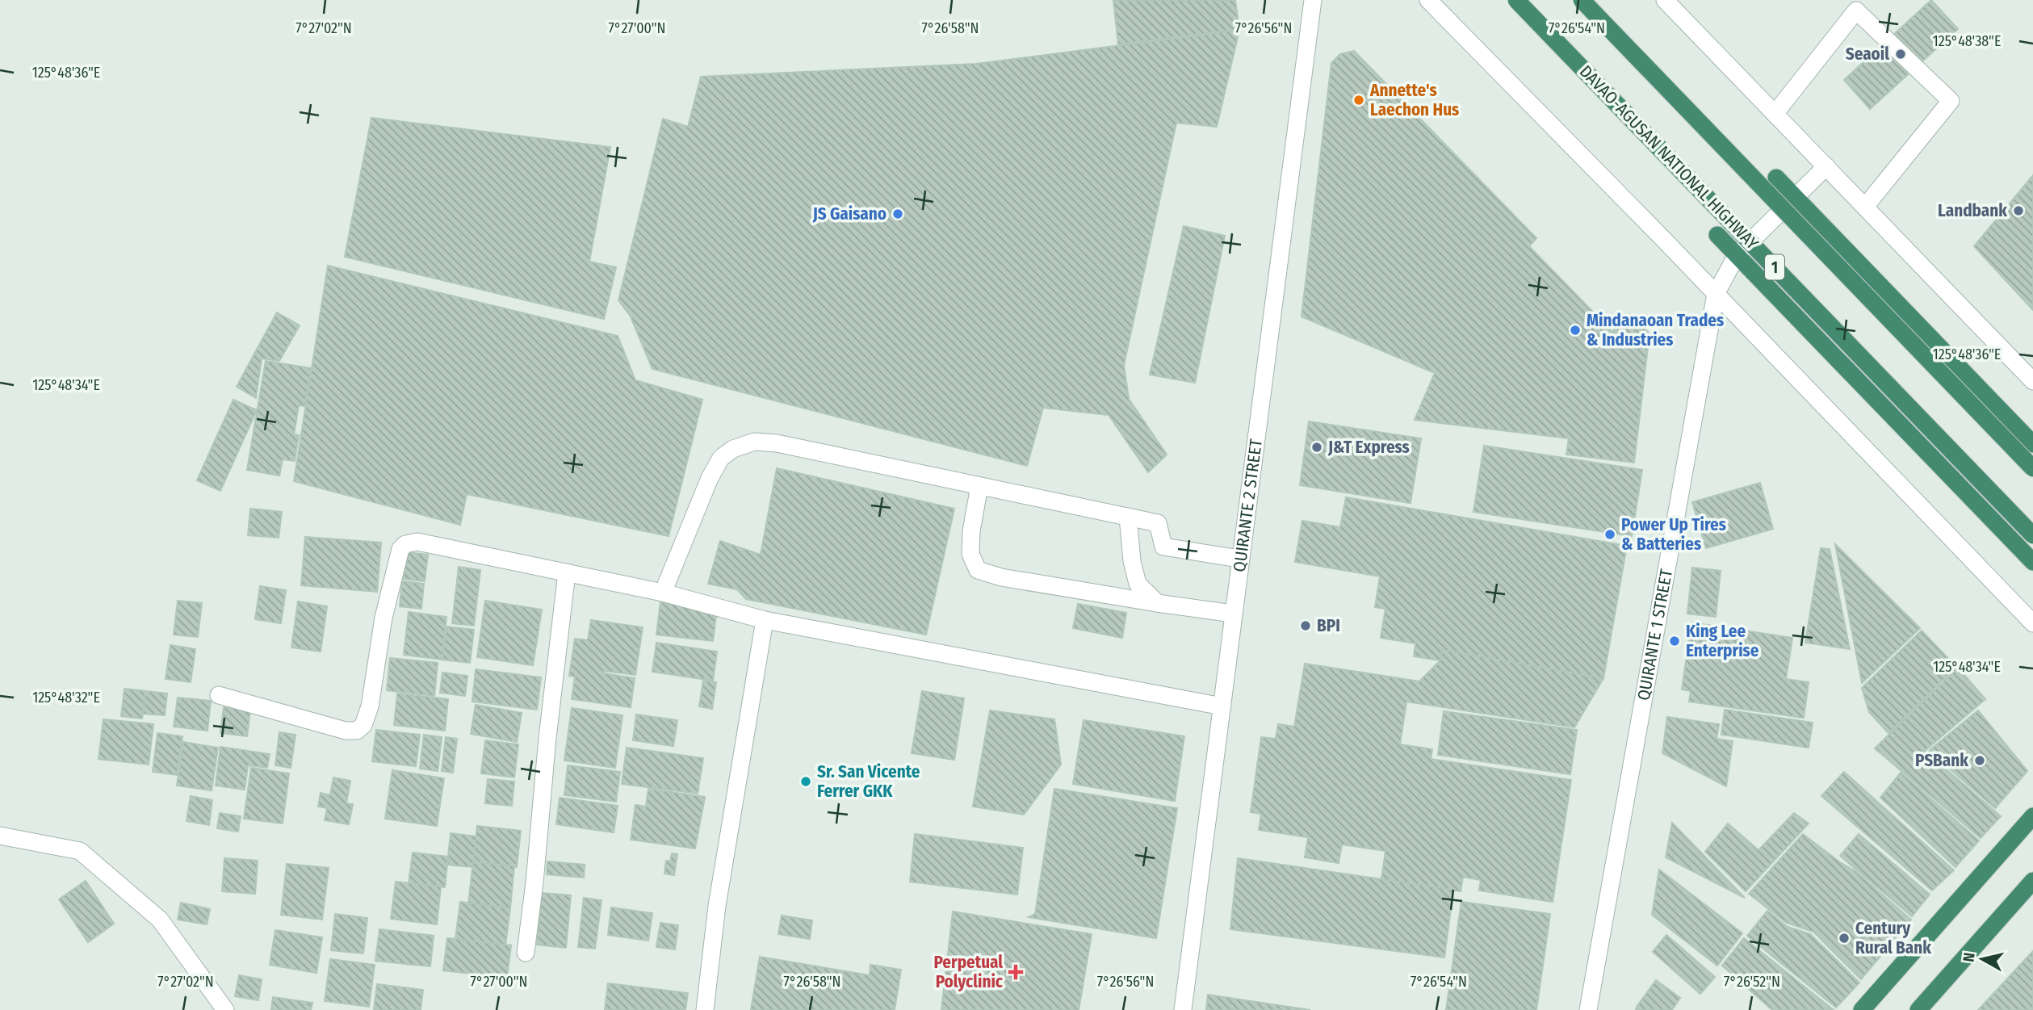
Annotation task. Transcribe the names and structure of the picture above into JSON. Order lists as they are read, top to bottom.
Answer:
{
  "streets": {
    "highway": ["DAVAO-AGUSAN NATIONAL HIGHWAY", "1"],
    "street": ["QUIRANTE 2 STREET", "QUIRANTE 1 STREET"]
  },
  "crossings": [
    ["DAVAO-AGUSAN NATIONAL HIGHWAY", "QUIRANTE 1 STREET"]
  ],
  "places": {
    "other": [
      "Seaoil",
      "Annette's Laechon Hus",
      "Landbank",
      "JS Gaisano",
      "Mindanaoan Trades & Industries",
      "J&T Express",
      "Power Up Tires & Batteries",
      "BPI",
      "King Lee Enterprise",
      "PSBank",
      "Sr. San Vicente Ferrer GKK",
      "Century Rural Bank"
    ],
    "health": ["Perpetual Polyclinic"]
  },
  "north": "left",
  "coordinates": [
    "7°27'02\"N",
    "7°27'00\"N",
    "7°26'58\"N",
    "7°26'56\"N",
    "7°26'54\"N",
    "125°48'38\"E",
    "125°48'36\"E",
    "125°48'34\"E",
    "125°48'32\"E",
    "7°26'52\"N"
  ]
}
